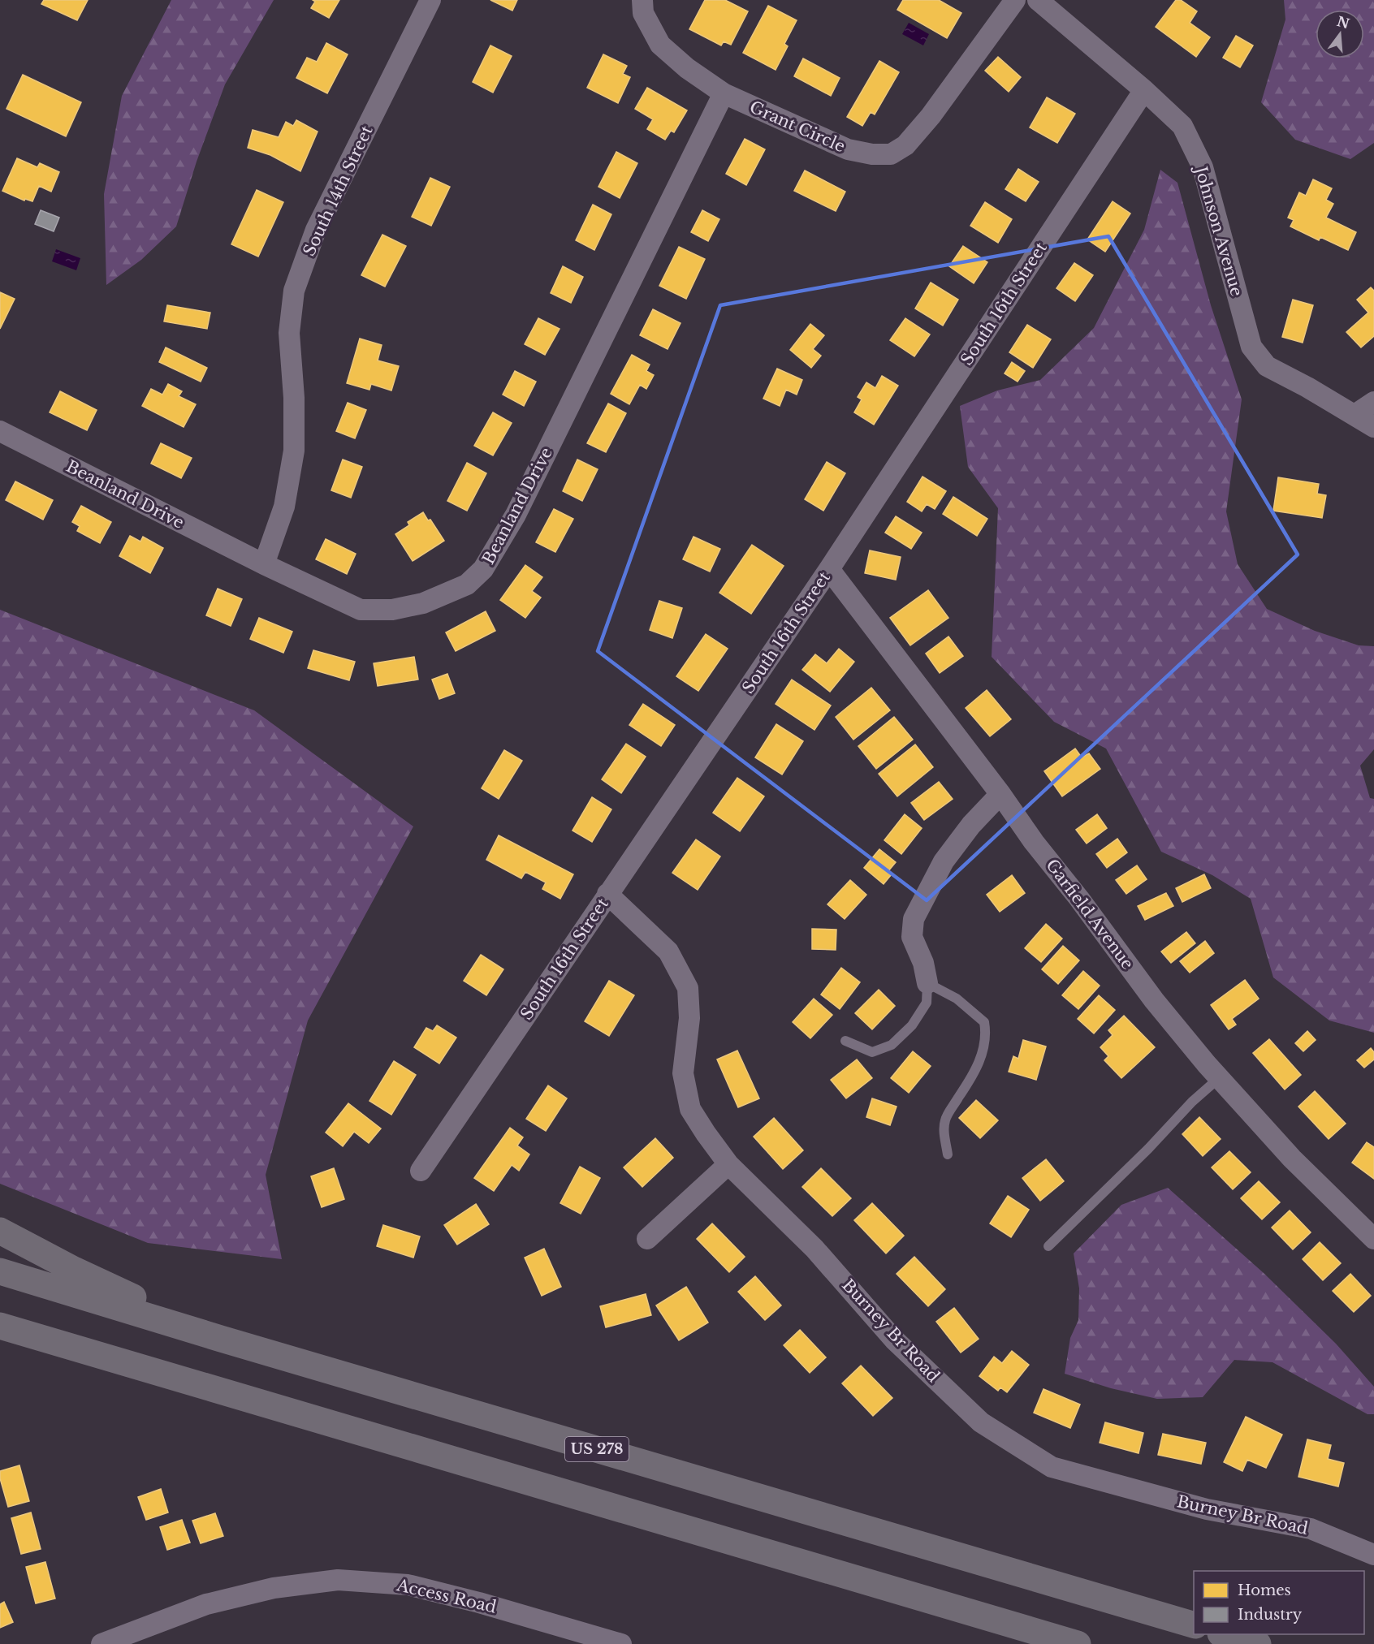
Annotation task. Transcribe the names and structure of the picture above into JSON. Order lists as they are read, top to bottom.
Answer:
{
  "streets": {
    "highway": ["US 278"],
    "street": [
      "Grant Circle",
      "South 14th Street",
      "Johnson Avenue",
      "South 16th Street",
      "Beanland Drive",
      "Garfield Avenue",
      "Burney Br Road",
      "Access Road"
    ]
  },
  "crossings": [
    ["Grant Circle", "Beanland Drive"],
    ["South 14th Street", "Beanland Drive"],
    ["Johnson Avenue", "South 16th Street"],
    ["South 16th Street", "Garfield Avenue"],
    ["South 16th Street", "Burney Br Road"]
  ],
  "legend": ["Homes", "Industry"],
  "north": "top"
}
